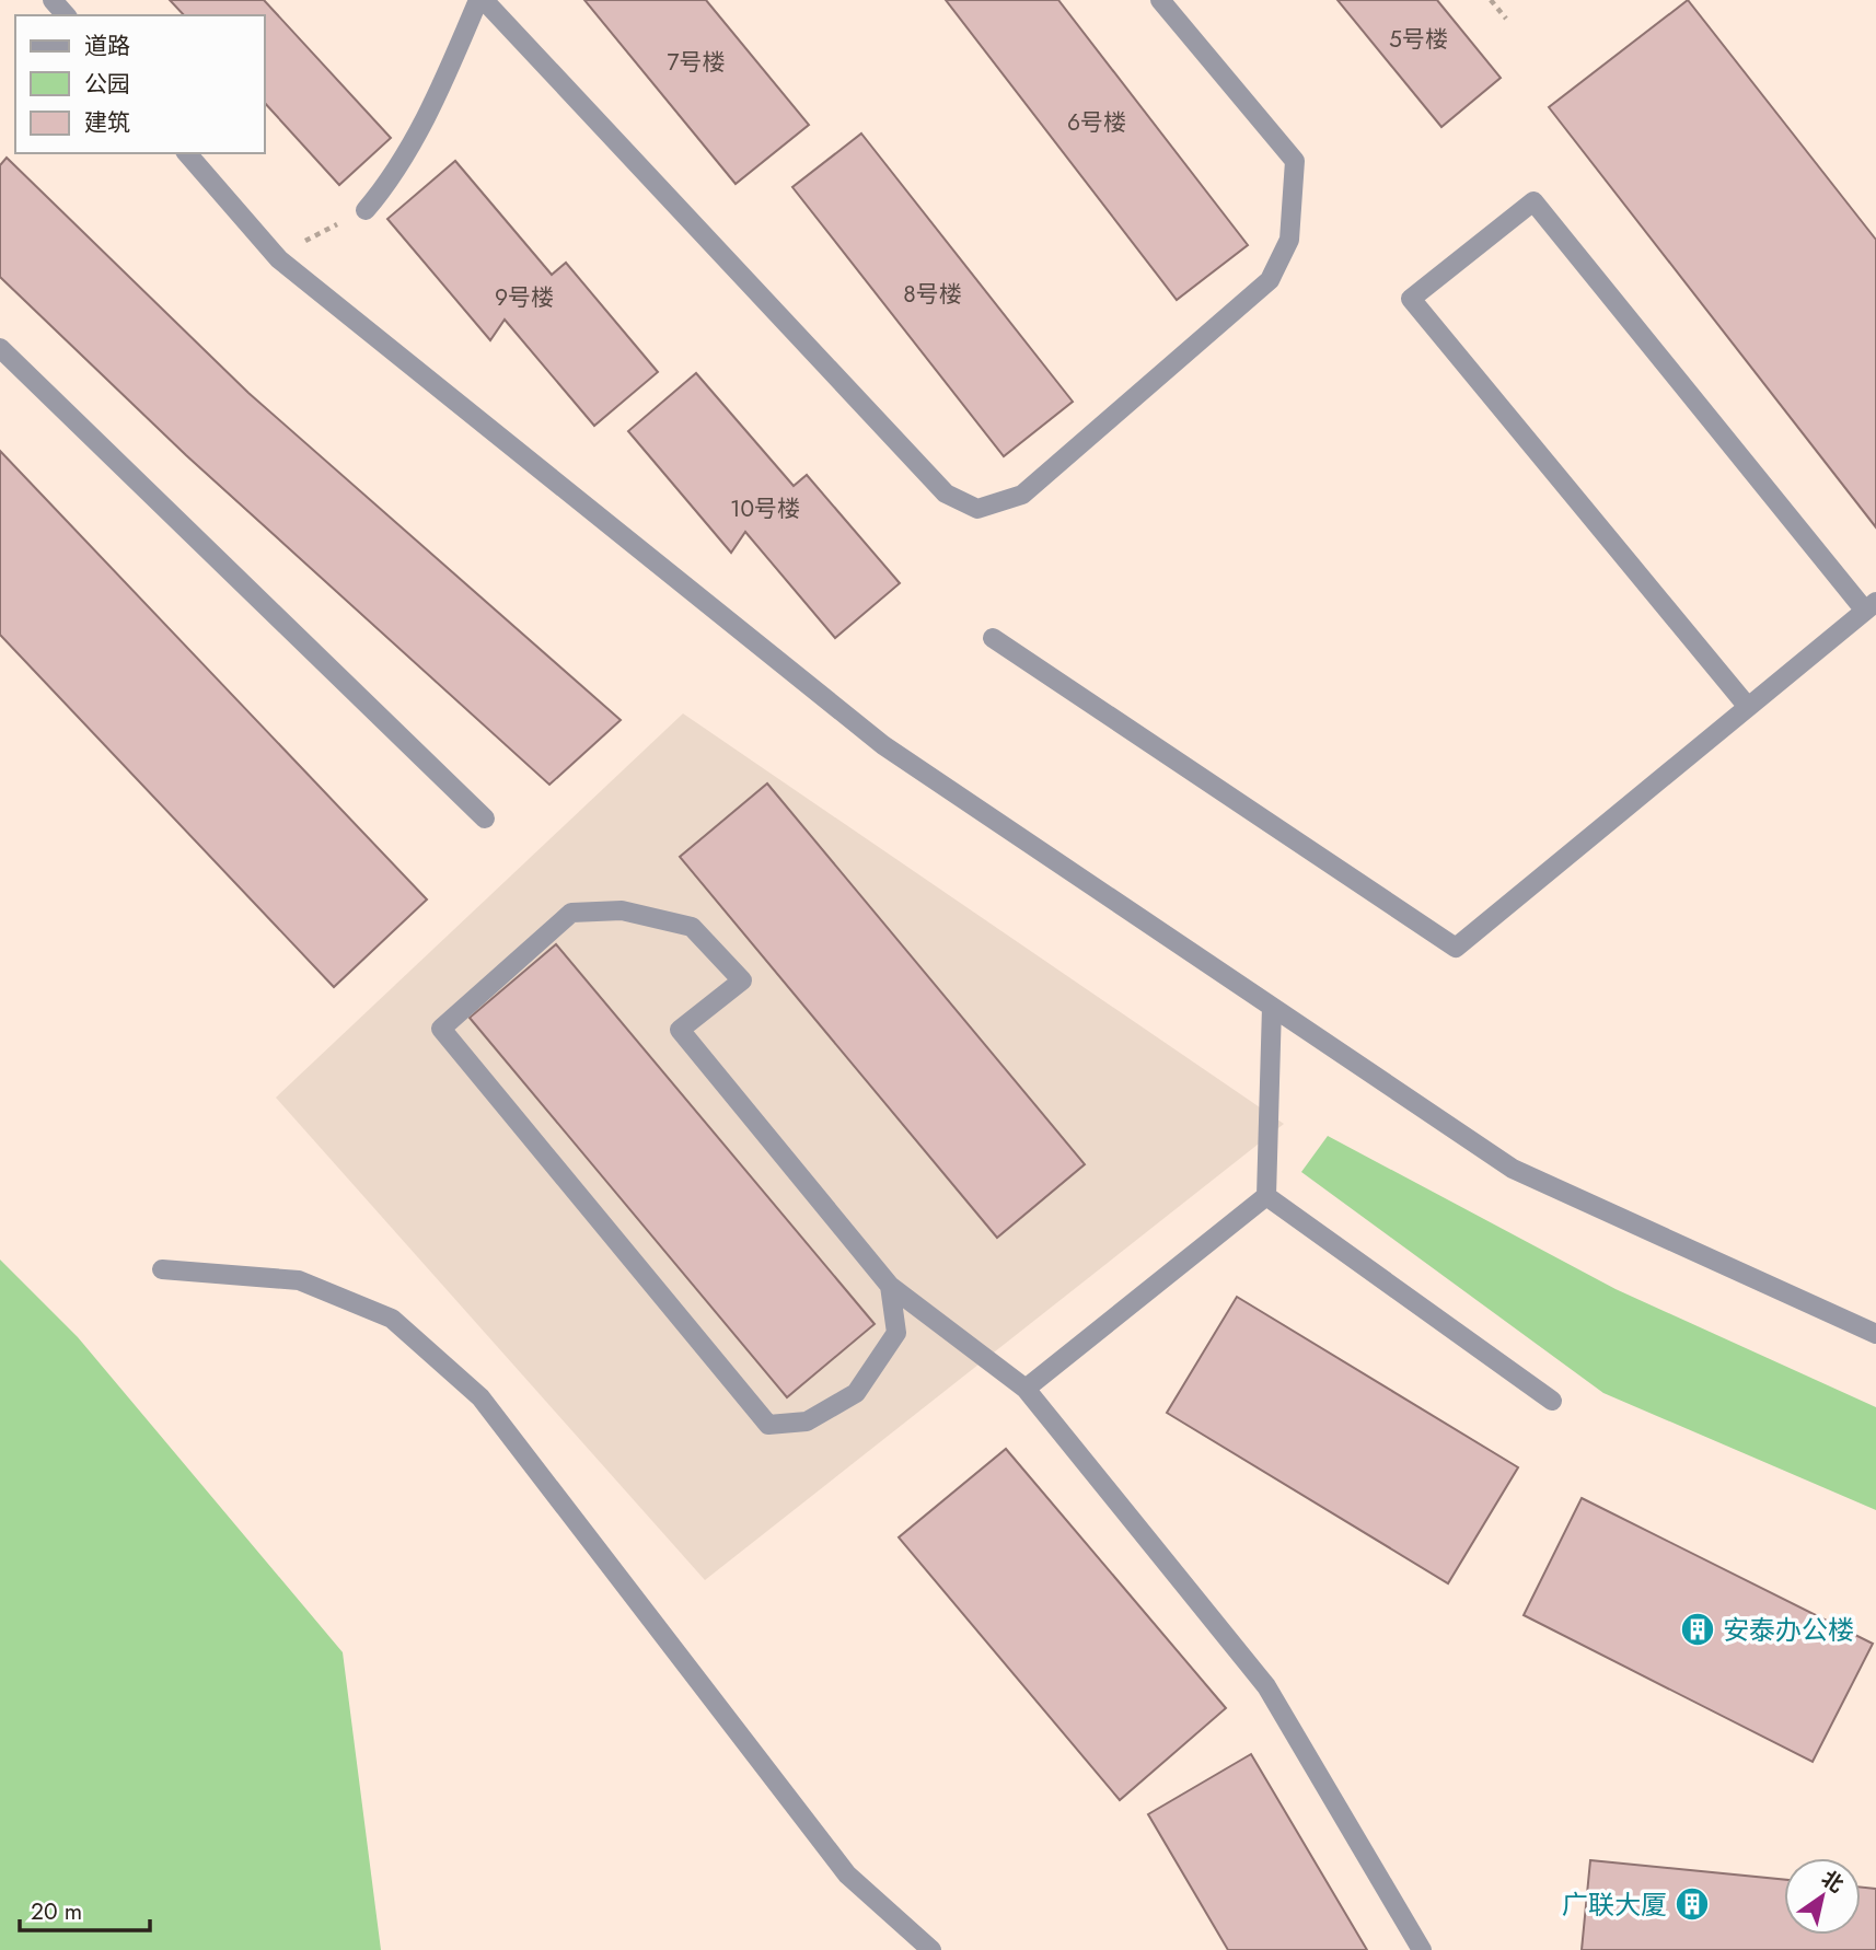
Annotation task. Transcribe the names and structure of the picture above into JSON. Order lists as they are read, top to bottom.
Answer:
{
  "places": {
    "building": ["安泰办公楼", "广联大厦"]
  },
  "house_numbers": [
    "5号楼",
    "7号楼",
    "6号楼",
    "8号楼",
    "9号楼",
    "10号楼"
  ],
  "legend": ["道路", "公园", "建筑"],
  "scale_bar": "20 m",
  "north": "top right"
}
